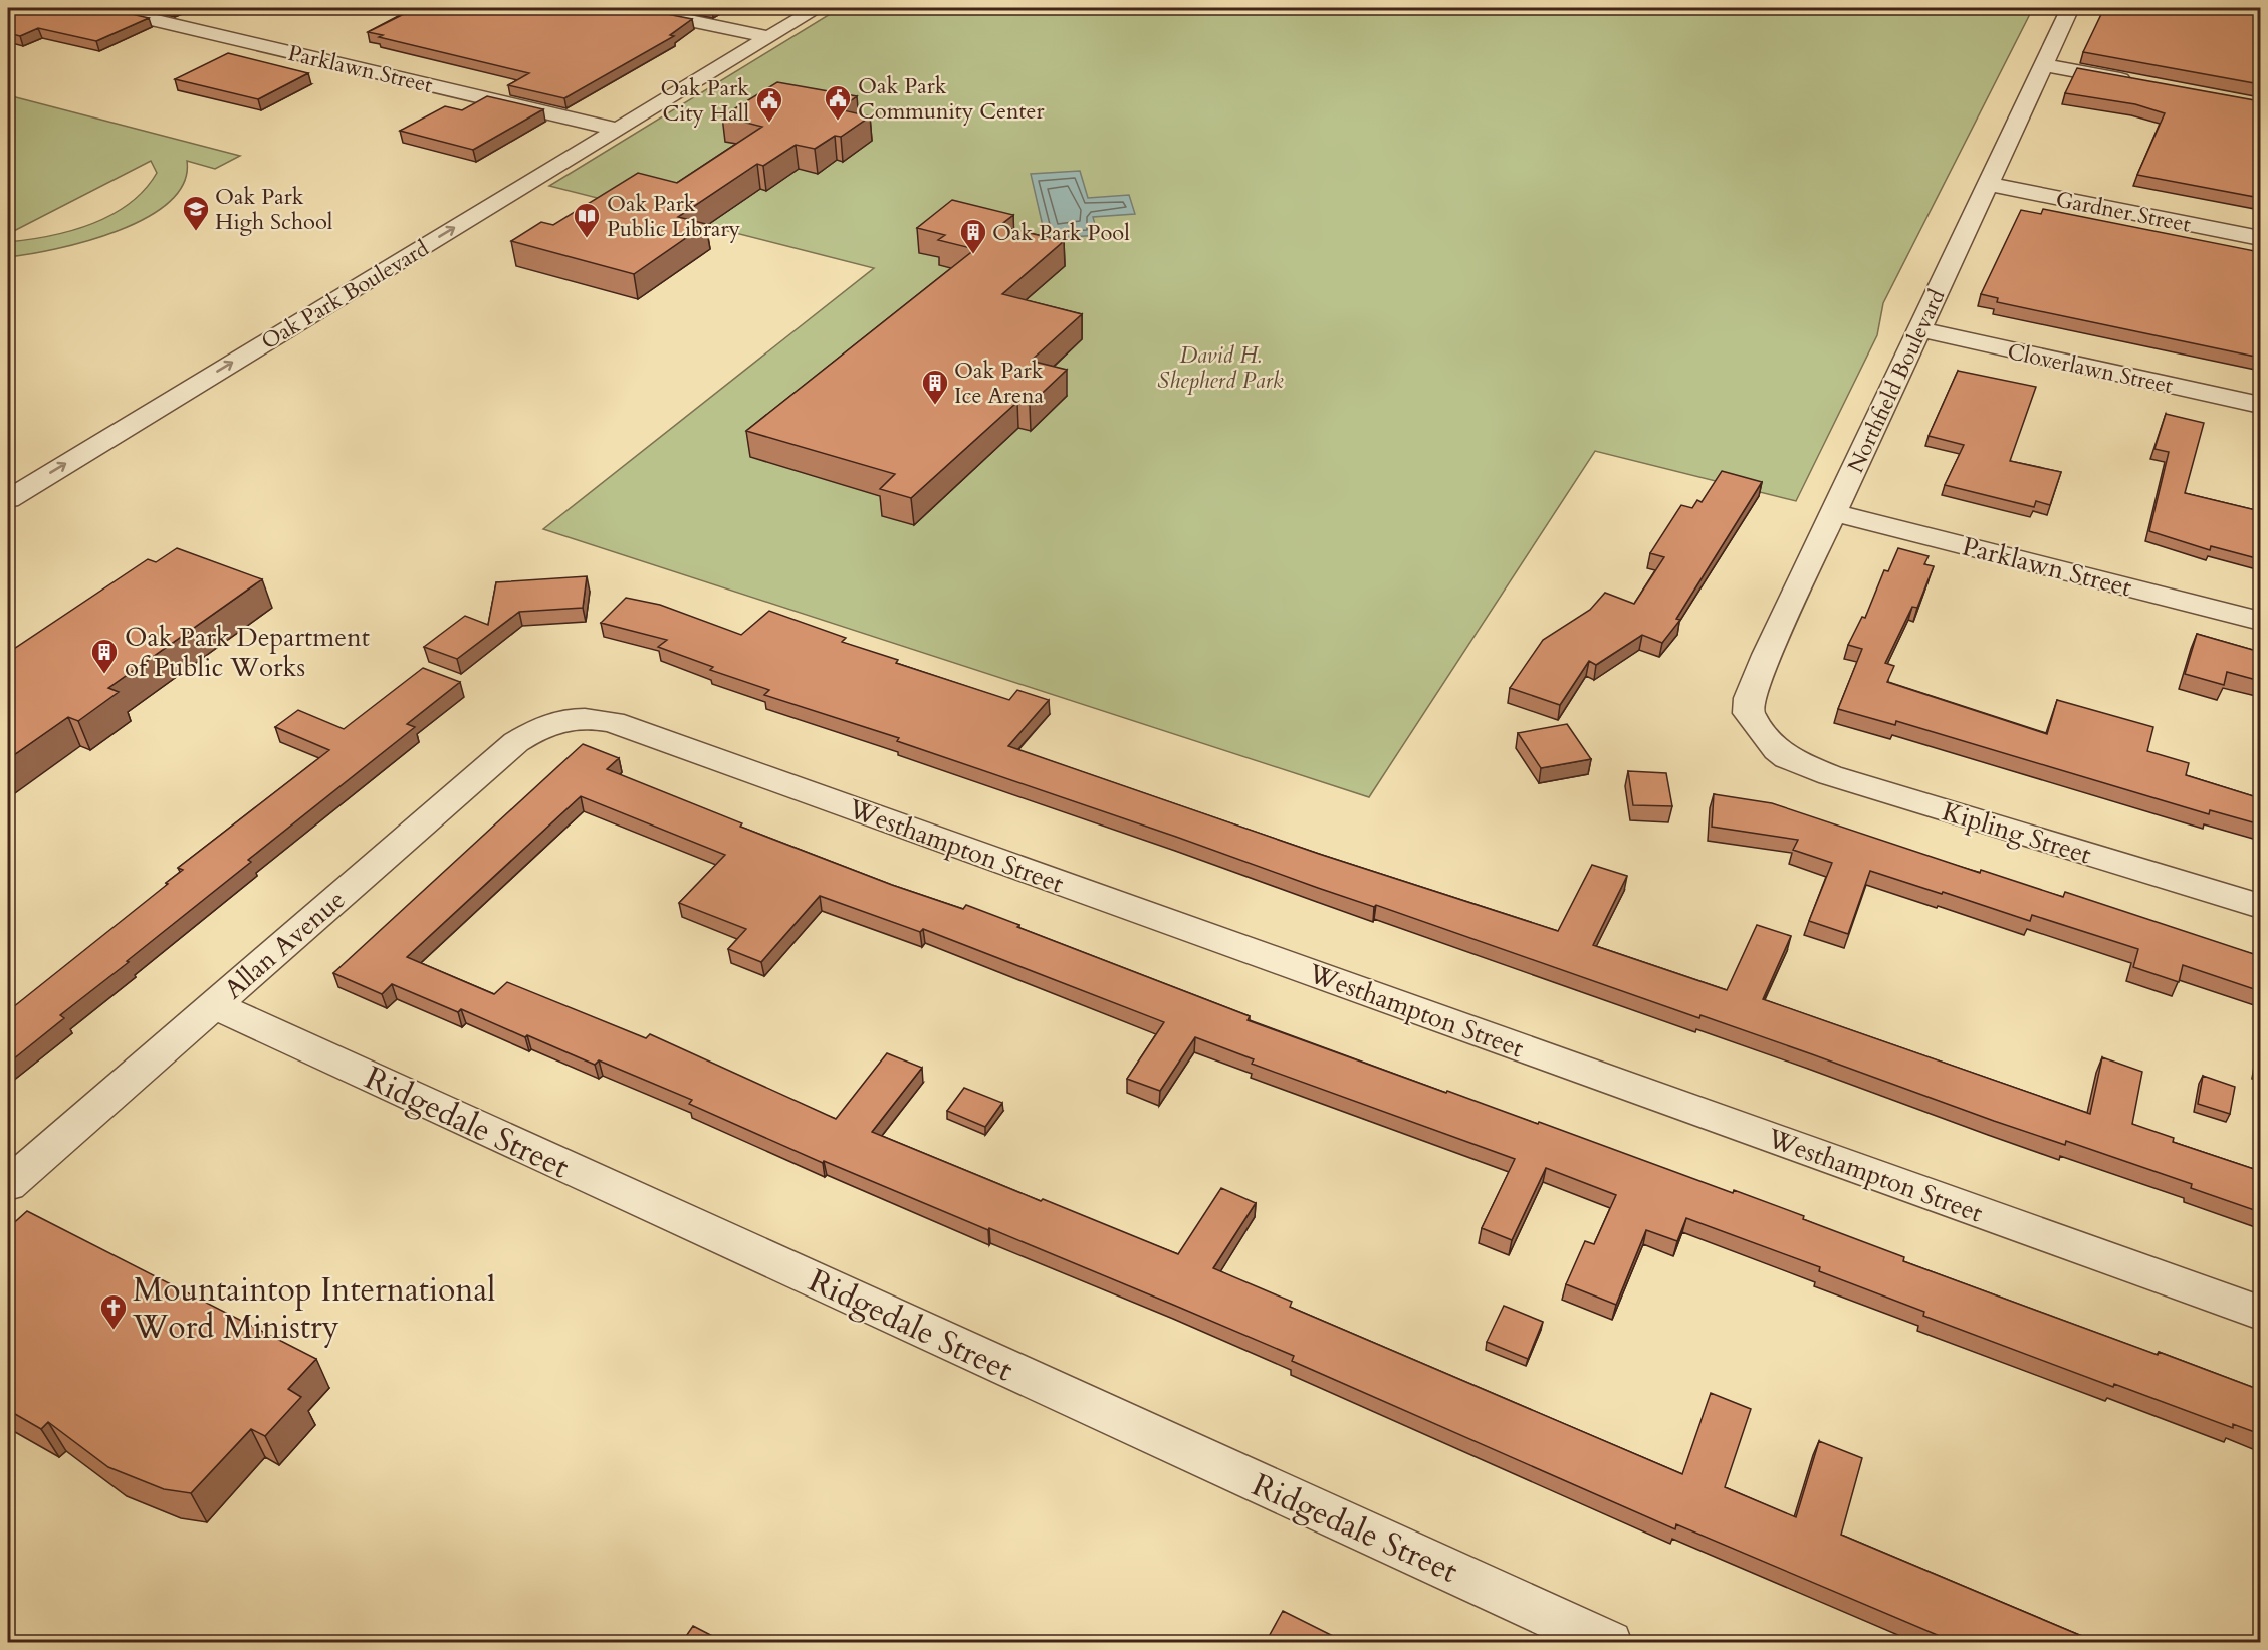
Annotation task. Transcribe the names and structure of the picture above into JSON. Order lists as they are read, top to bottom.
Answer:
{
  "streets": {
    "street": [
      "Parklawn Street",
      "Gardner Street",
      "Oak Park Boulevard",
      "Cloverlawn Street",
      "Northfield Boulevard",
      "Kipling Street",
      "Westhampton Street",
      "Allan Avenue",
      "Ridgedale Street"
    ]
  },
  "crossings": [
    ["Parklawn Street", "Oak Park Boulevard"],
    ["Parklawn Street", "Northfield Boulevard"],
    ["Gardner Street", "Northfield Boulevard"],
    ["Cloverlawn Street", "Northfield Boulevard"],
    ["Northfield Boulevard", "Kipling Street"],
    ["Westhampton Street", "Allan Avenue"],
    ["Allan Avenue", "Ridgedale Street"]
  ],
  "parks": ["David H. Shepherd Park"],
  "places": {
    "public building": ["Oak Park Community Center", "Oak Park City Hall"],
    "school or university": ["Oak Park High School"],
    "library": ["Oak Park Public Library"],
    "building": ["Oak Park Pool", "Oak Park Ice Arena", "Oak Park Department of Public Works"],
    "church": ["Mountaintop International Word Ministry"]
  }
}
